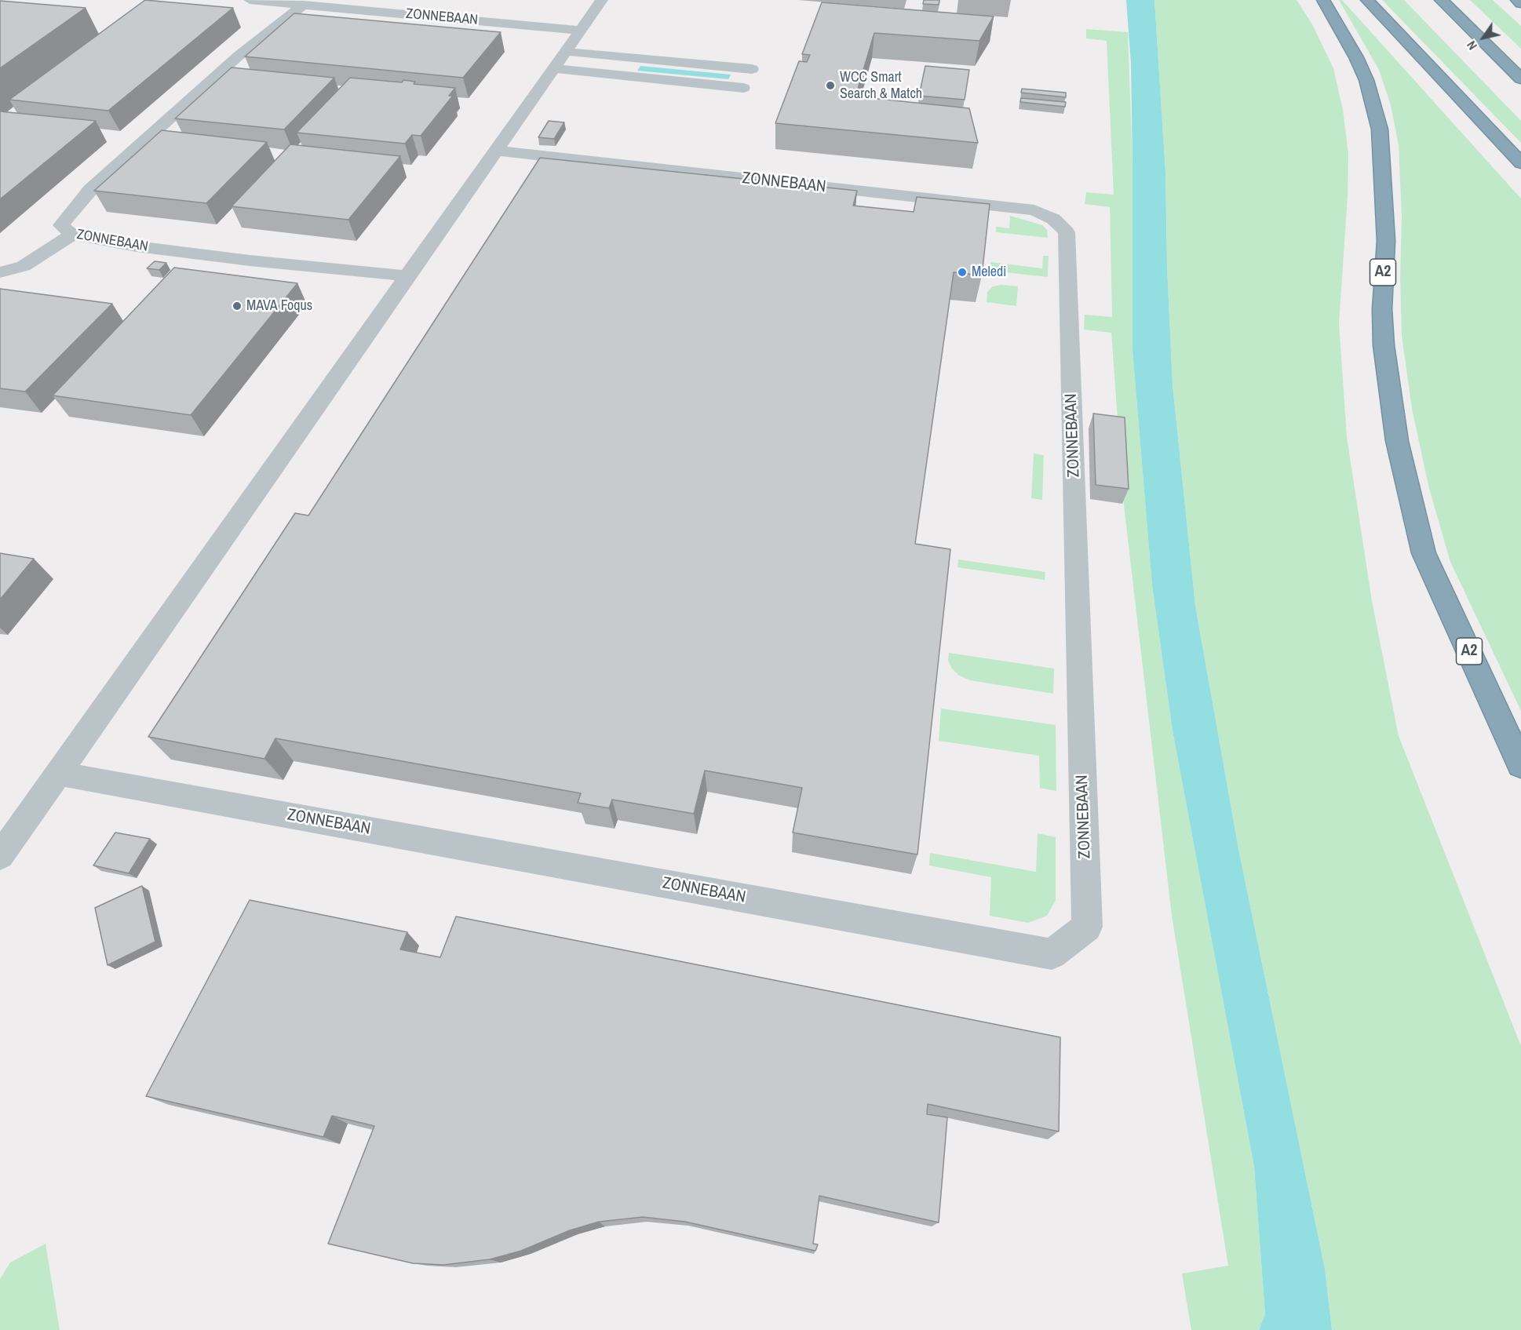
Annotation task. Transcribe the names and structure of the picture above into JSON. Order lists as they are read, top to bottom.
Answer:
{
  "streets": {
    "highway": ["A2"],
    "street": ["ZONNEBAAN"]
  },
  "places": ["WCC Smart Search & Match", "Meledi", "MAVA Foqus"],
  "north": "bottom left"
}
